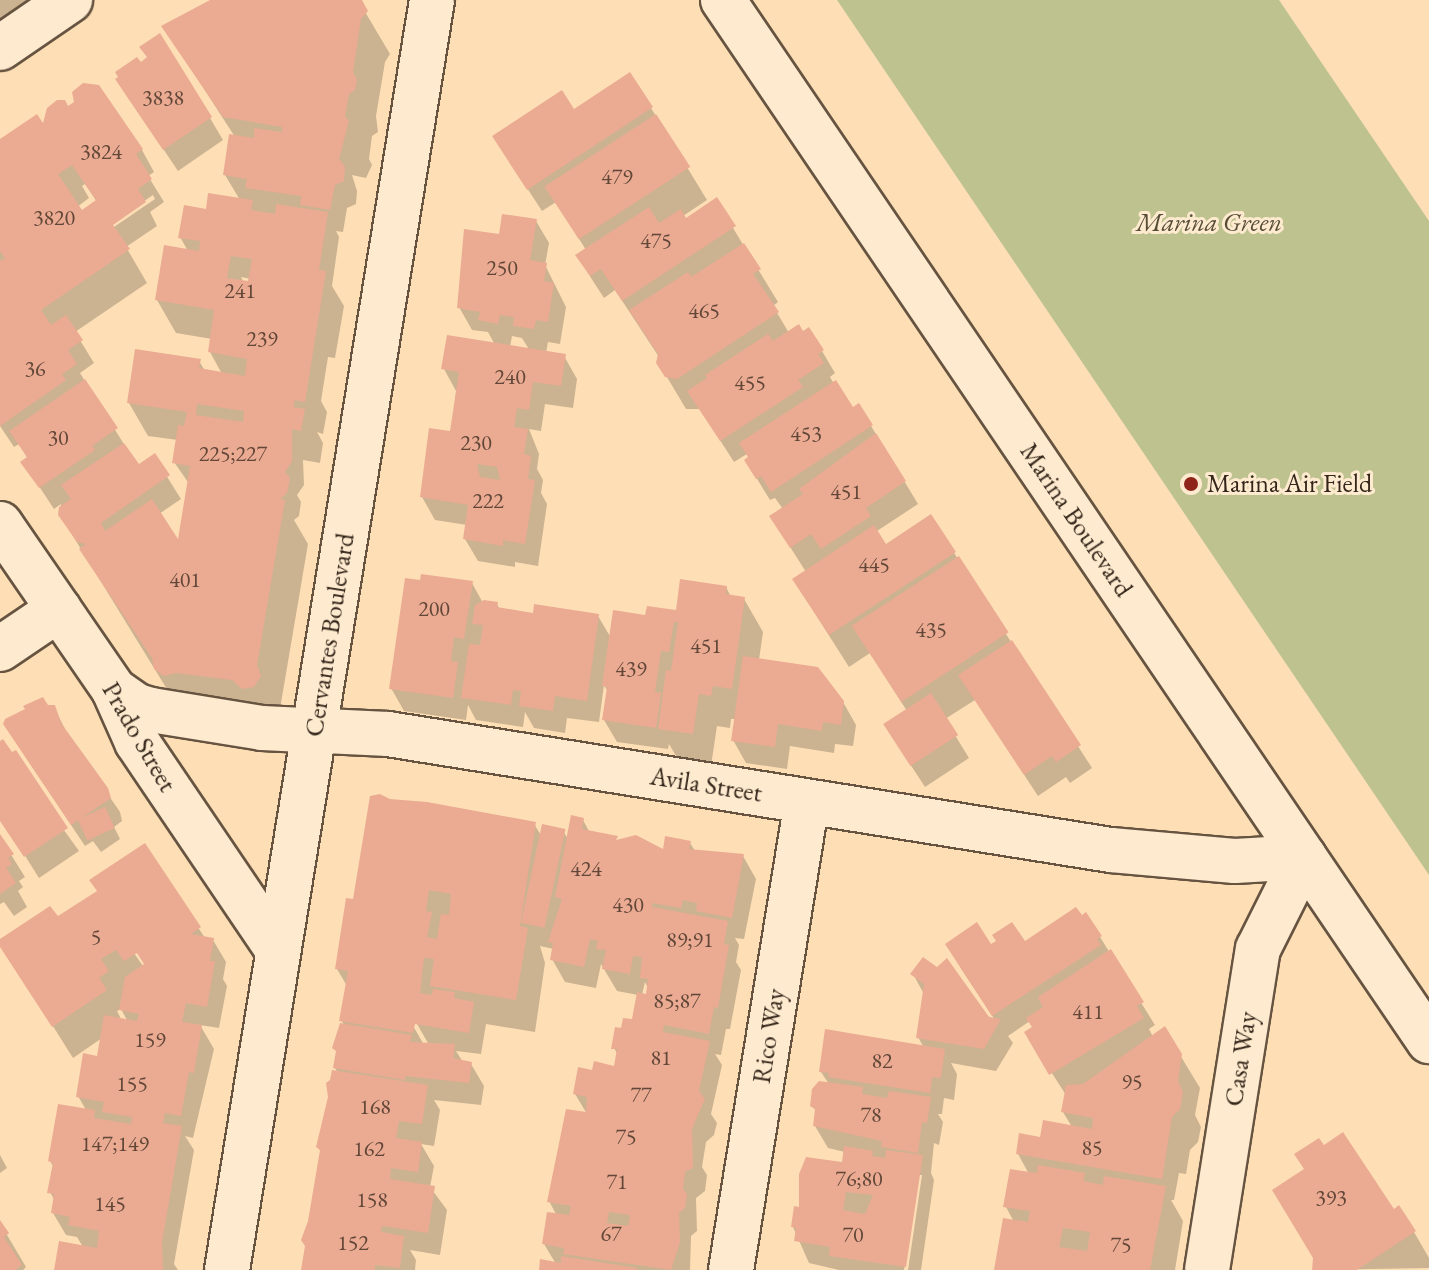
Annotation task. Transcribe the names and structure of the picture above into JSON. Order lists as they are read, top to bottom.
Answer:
{
  "streets": {
    "street": [
      "Marina Boulevard",
      "Cervantes Boulevard",
      "Prado Street",
      "Avila Street",
      "Rico Way",
      "Casa Way"
    ]
  },
  "crossings": [
    ["Marina Boulevard", "Avila Street"],
    ["Marina Boulevard", "Casa Way"],
    ["Cervantes Boulevard", "Prado Street"],
    ["Cervantes Boulevard", "Avila Street"],
    ["Prado Street", "Avila Street"],
    ["Avila Street", "Rico Way"],
    ["Avila Street", "Casa Way"]
  ],
  "parks": ["Marina Green"],
  "places": ["Marina Air Field"],
  "house_numbers": [
    "3838",
    "3824",
    "479",
    "3820",
    "475",
    "250",
    "241",
    "465",
    "239",
    "36",
    "240",
    "455",
    "453",
    "30",
    "230",
    "225;227",
    "451",
    "222",
    "445",
    "401",
    "200",
    "435",
    "451",
    "439",
    "424",
    "430",
    "5",
    "89;91",
    "85;87",
    "411",
    "159",
    "81",
    "82",
    "95",
    "155",
    "77",
    "168",
    "78",
    "75",
    "147;149",
    "85",
    "162",
    "76;80",
    "71",
    "393",
    "158",
    "145",
    "67",
    "70",
    "152",
    "75"
  ]
}
